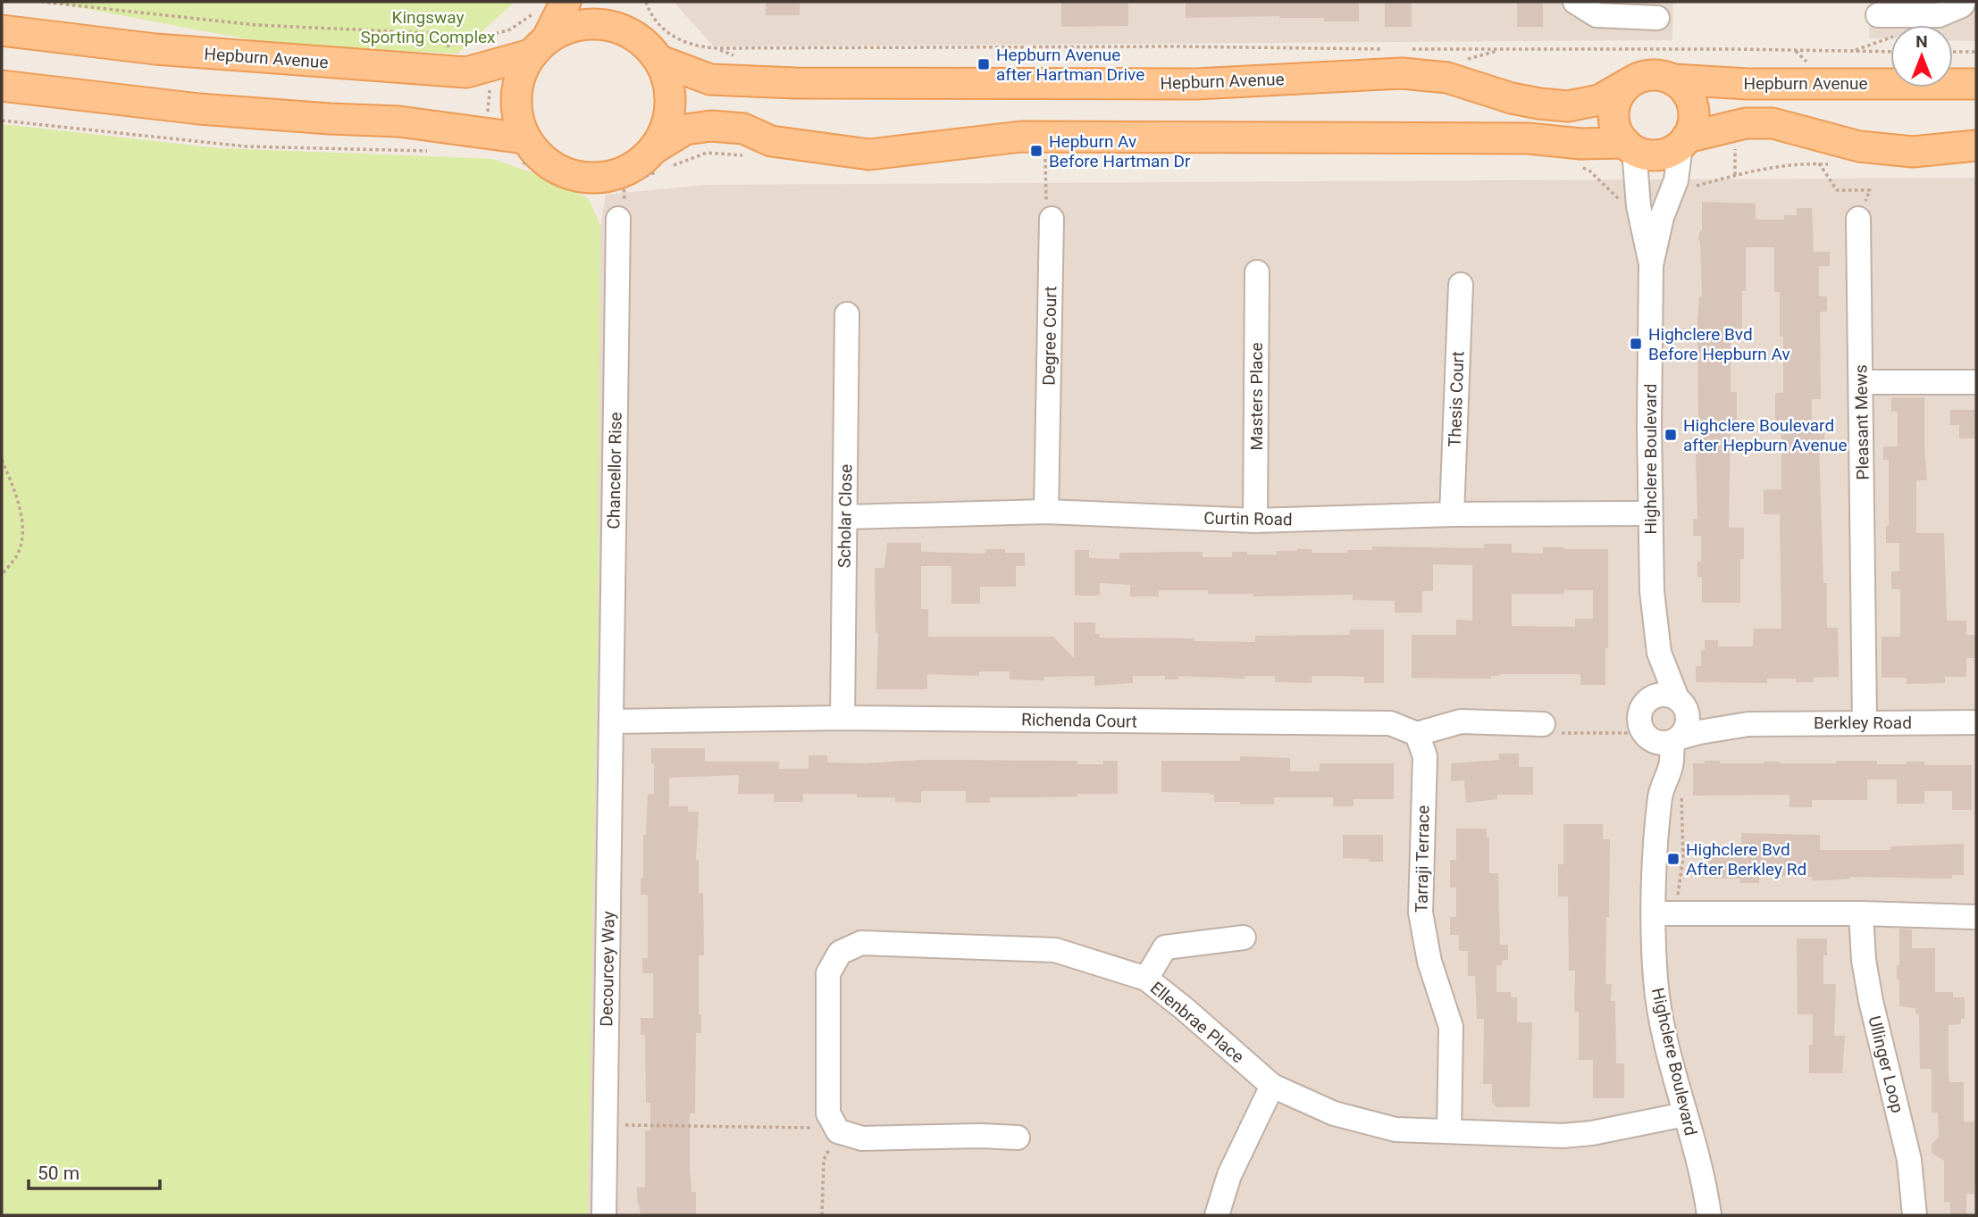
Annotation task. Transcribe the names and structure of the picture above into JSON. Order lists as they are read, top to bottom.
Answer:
{
  "streets": {
    "main road": ["Hepburn Avenue"],
    "street": [
      "Degree Court",
      "Masters Place",
      "Thesis Court",
      "Pleasant Mews",
      "Highclere Boulevard",
      "Chancellor Rise",
      "Scholar Close",
      "Curtin Road",
      "Richenda Court",
      "Berkley Road",
      "Tarraji Terrace",
      "Decourcey Way",
      "Ellenbrae Place",
      "Ullinger Loop"
    ]
  },
  "crossings": [
    ["Hepburn Avenue", "Highclere Boulevard"],
    ["Degree Court", "Curtin Road"],
    ["Masters Place", "Curtin Road"],
    ["Thesis Court", "Curtin Road"],
    ["Pleasant Mews", "Berkley Road"],
    ["Highclere Boulevard", "Curtin Road"],
    ["Highclere Boulevard", "Berkley Road"],
    ["Highclere Boulevard", "Ellenbrae Place"],
    ["Chancellor Rise", "Richenda Court"],
    ["Chancellor Rise", "Decourcey Way"],
    ["Scholar Close", "Curtin Road"],
    ["Scholar Close", "Richenda Court"],
    ["Richenda Court", "Tarraji Terrace"],
    ["Richenda Court", "Decourcey Way"],
    ["Tarraji Terrace", "Ellenbrae Place"]
  ],
  "parks": ["Kingsway Sporting Complex"],
  "places": {
    "transit": [
      "Hepburn Avenue after Hartman Drive",
      "Hepburn Av Before Hartman Dr",
      "Highclere Bvd Before Hepburn Av",
      "Highclere Boulevard after Hepburn Avenue",
      "Highclere Bvd After Berkley Rd"
    ]
  },
  "scale_bar": "50 m",
  "north": "top"
}
